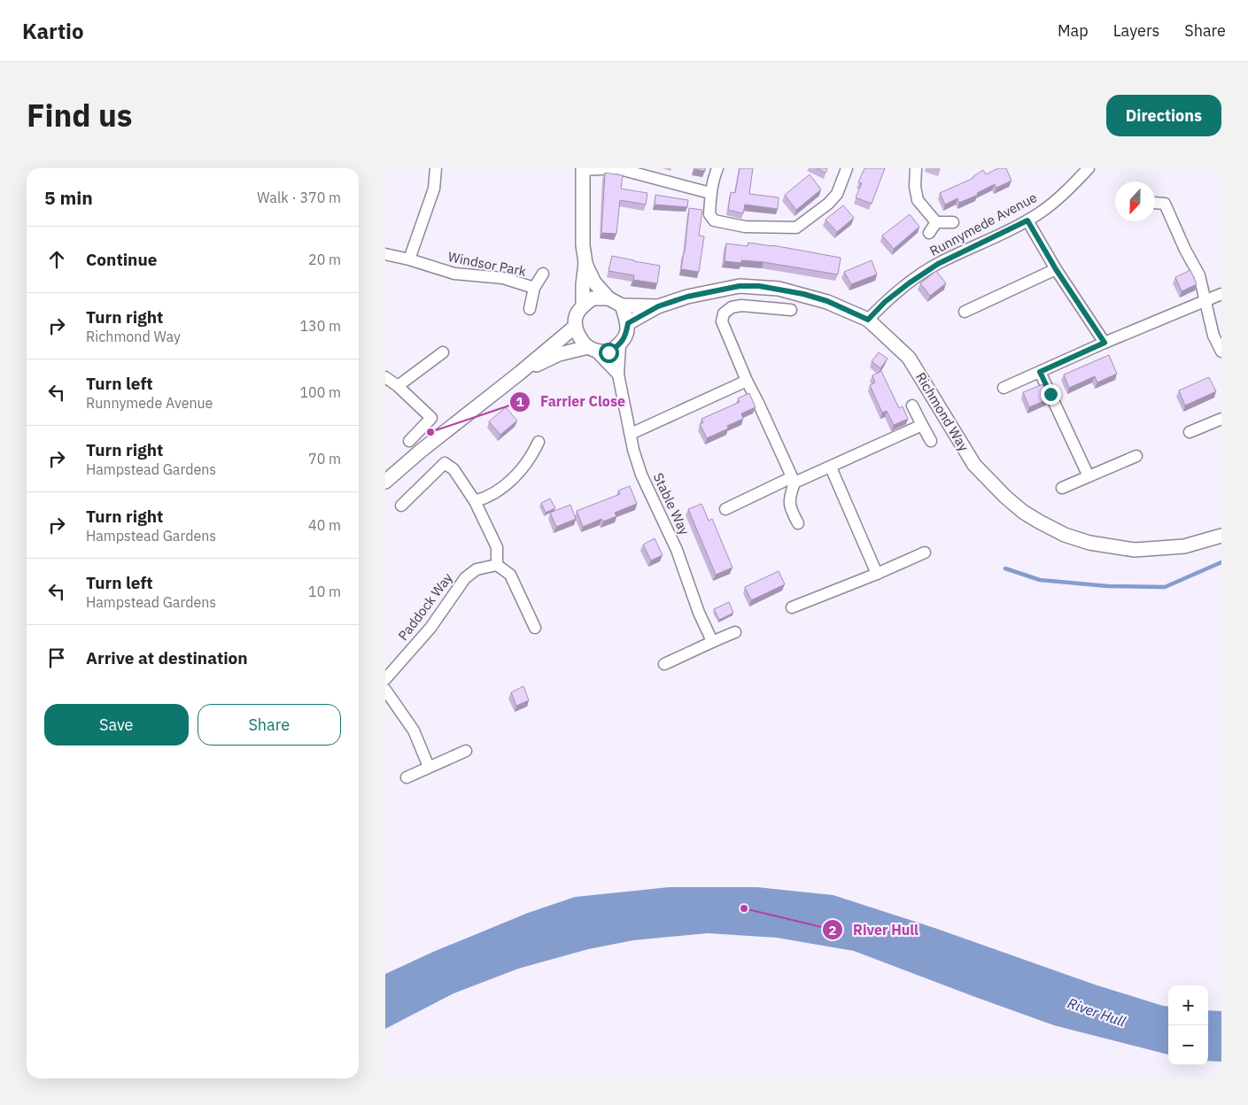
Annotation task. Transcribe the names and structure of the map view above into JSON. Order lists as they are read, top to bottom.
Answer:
{
  "streets": {
    "street": [
      "Runnymede Avenue",
      "Windsor Park",
      "Richmond Way",
      "Stable Way",
      "Paddock Way"
    ]
  },
  "crossings": [
    ["Runnymede Avenue", "Richmond Way"],
    ["Richmond Way", "Stable Way"]
  ],
  "water": ["River Hull"],
  "places": ["Farrier Close", "River Hull"],
  "north": "bottom",
  "page": {
    "header": "Kartio",
    "nav": ["Map", "Layers", "Share"],
    "title": "Find us",
    "buttons": [
      "Directions",
      ["Save", "Share"]
    ],
    "heading": ["5 min", "Walk · 370 m"],
    "list": [
      ["Continue", "20 m"],
      ["Turn right", "Richmond Way", "130 m"],
      ["Turn left", "Runnymede Avenue", "100 m"],
      ["Turn right", "Hampstead Gardens", "70 m"],
      ["Turn right", "Hampstead Gardens", "40 m"],
      ["Turn left", "Hampstead Gardens", "10 m"],
      "Arrive at destination"
    ],
    "map_buttons": ["+", "−"]
  }
}
